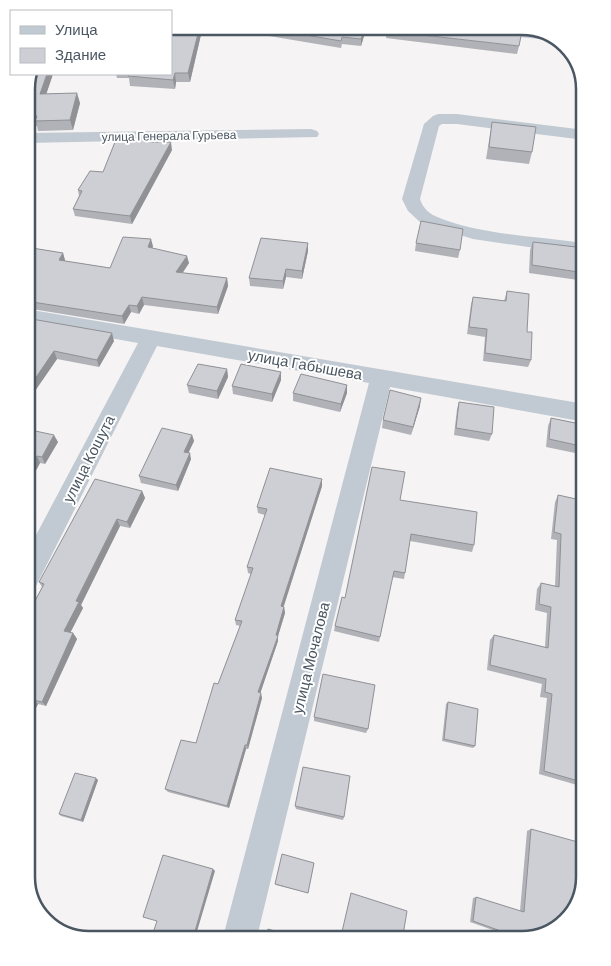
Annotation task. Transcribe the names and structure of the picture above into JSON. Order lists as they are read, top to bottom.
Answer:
{
  "streets": {
    "street": [
      "улица Генерала Гурьева",
      "улица Габышева",
      "улица Кошута",
      "улица Мочалова"
    ]
  },
  "crossings": [
    ["улица Габышева", "улица Кошута"],
    ["улица Габышева", "улица Мочалова"]
  ],
  "legend": ["Улица", "Здание"]
}
